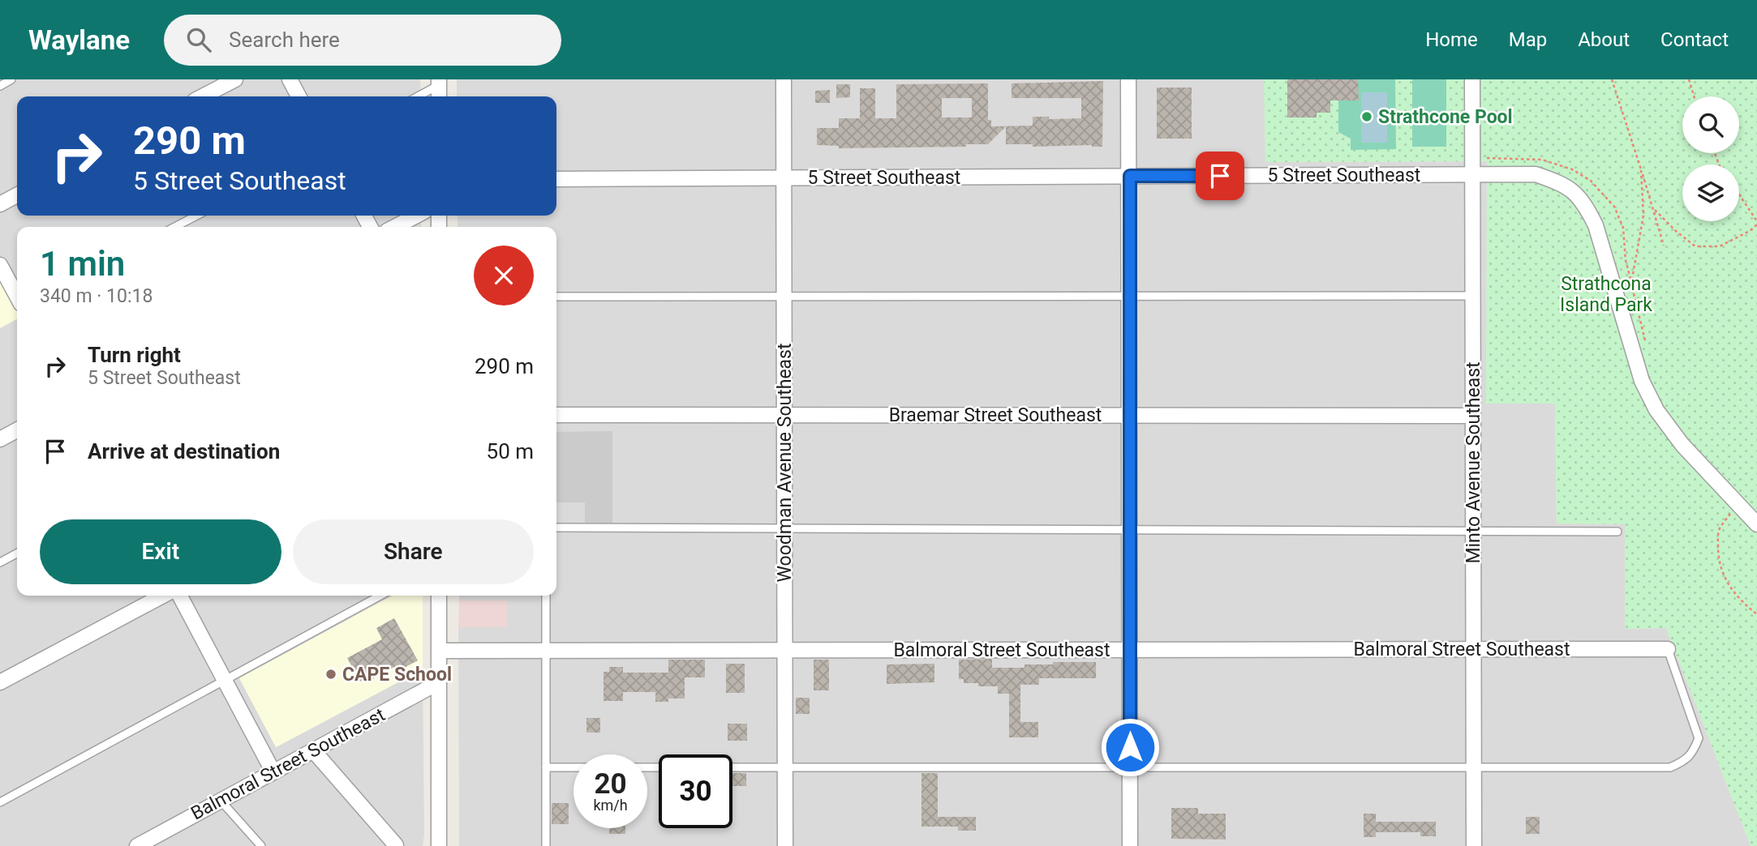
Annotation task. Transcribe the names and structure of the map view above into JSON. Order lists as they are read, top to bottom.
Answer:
{
  "streets": {
    "street": [
      "5 Street Southeast",
      "Braemar Street Southeast",
      "Woodman Avenue Southeast",
      "Minto Avenue Southeast",
      "Balmoral Street Southeast"
    ]
  },
  "crossings": [
    ["5 Street Southeast", "Woodman Avenue Southeast"],
    ["5 Street Southeast", "Minto Avenue Southeast"],
    ["Braemar Street Southeast", "Woodman Avenue Southeast"],
    ["Braemar Street Southeast", "Minto Avenue Southeast"],
    ["Woodman Avenue Southeast", "Balmoral Street Southeast"],
    ["Minto Avenue Southeast", "Balmoral Street Southeast"]
  ],
  "parks": ["Strathcona Island Park"],
  "places": ["Strathcone Pool", "CAPE School"],
  "page": {
    "header": "Waylane",
    "search": "Search here",
    "nav": [
      "Home",
      "Map",
      "About",
      "Contact"
    ],
    "turn": ["290 m", "5 Street Southeast"],
    "heading": ["1 min", "340 m · 10:18"],
    "list": [
      {
        "name": "Turn right",
        "note": "5 Street Southeast",
        "value": "290 m"
      },
      {
        "name": "Arrive at destination",
        "value": "50 m"
      }
    ],
    "buttons": ["Exit", "Share"],
    "speed": "20 km/h",
    "limit": "30"
  }
}
